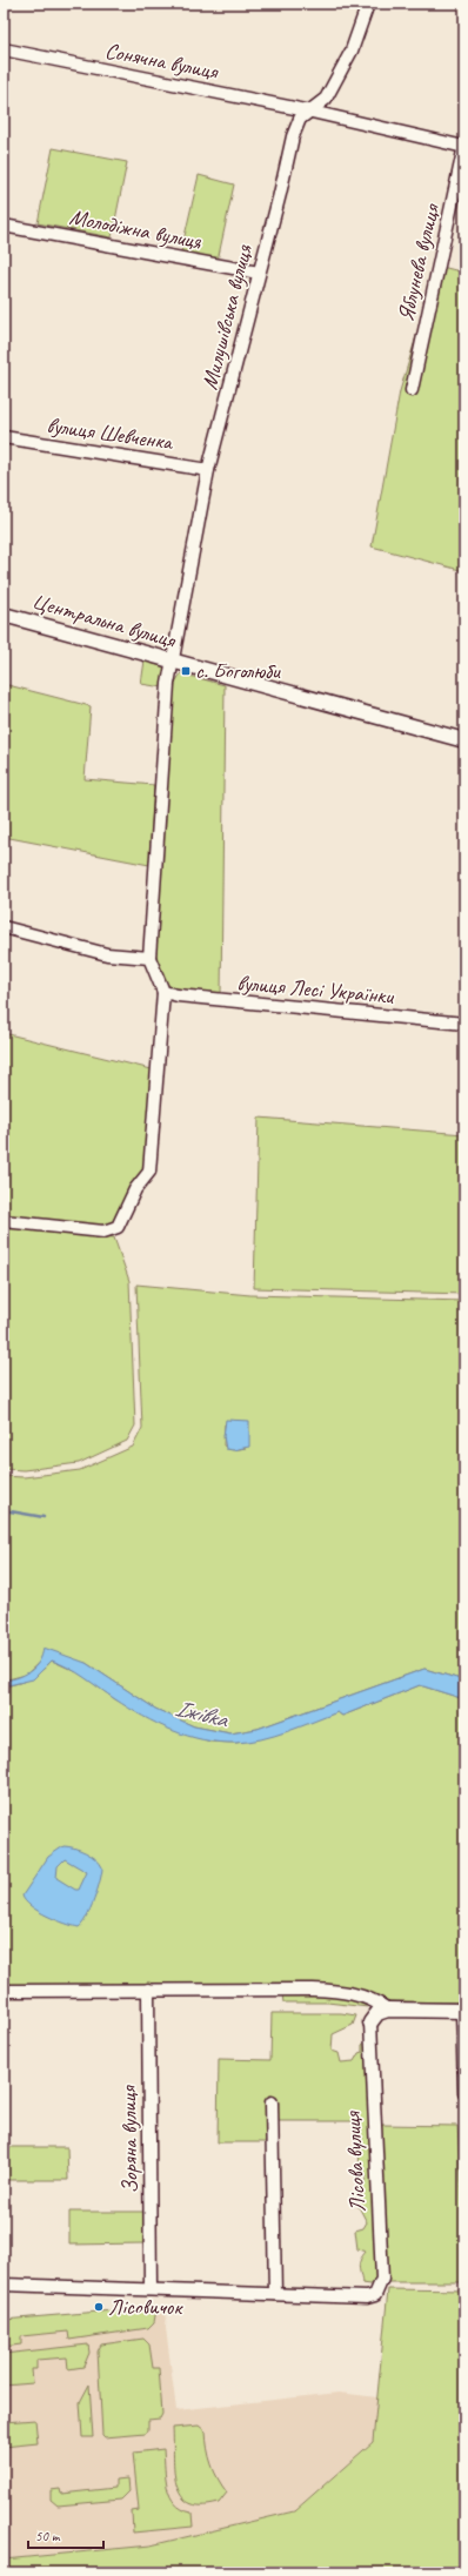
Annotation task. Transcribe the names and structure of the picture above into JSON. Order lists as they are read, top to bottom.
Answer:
{
  "streets": {
    "street": [
      "Сонячна вулиця",
      "Молодіжна вулиця",
      "Яблунева вулиця",
      "Милушівська вулиця",
      "вулиця Шевченка",
      "Центральна вулиця",
      "вулиця Лесі Українки",
      "Зоряна вулиця",
      "Лісова вулиця"
    ]
  },
  "crossings": [
    ["Сонячна вулиця", "Яблунева вулиця"],
    ["Сонячна вулиця", "Милушівська вулиця"],
    ["Молодіжна вулиця", "Милушівська вулиця"],
    ["Милушівська вулиця", "вулиця Шевченка"],
    ["Милушівська вулиця", "Центральна вулиця"],
    ["Зоряна вулиця", "Лісова вулиця"]
  ],
  "water": ["Іжівка"],
  "places": {
    "transit": ["с. Боголюби"],
    "other": ["Лісовичок"]
  },
  "scale_bar": "50 m"
}
